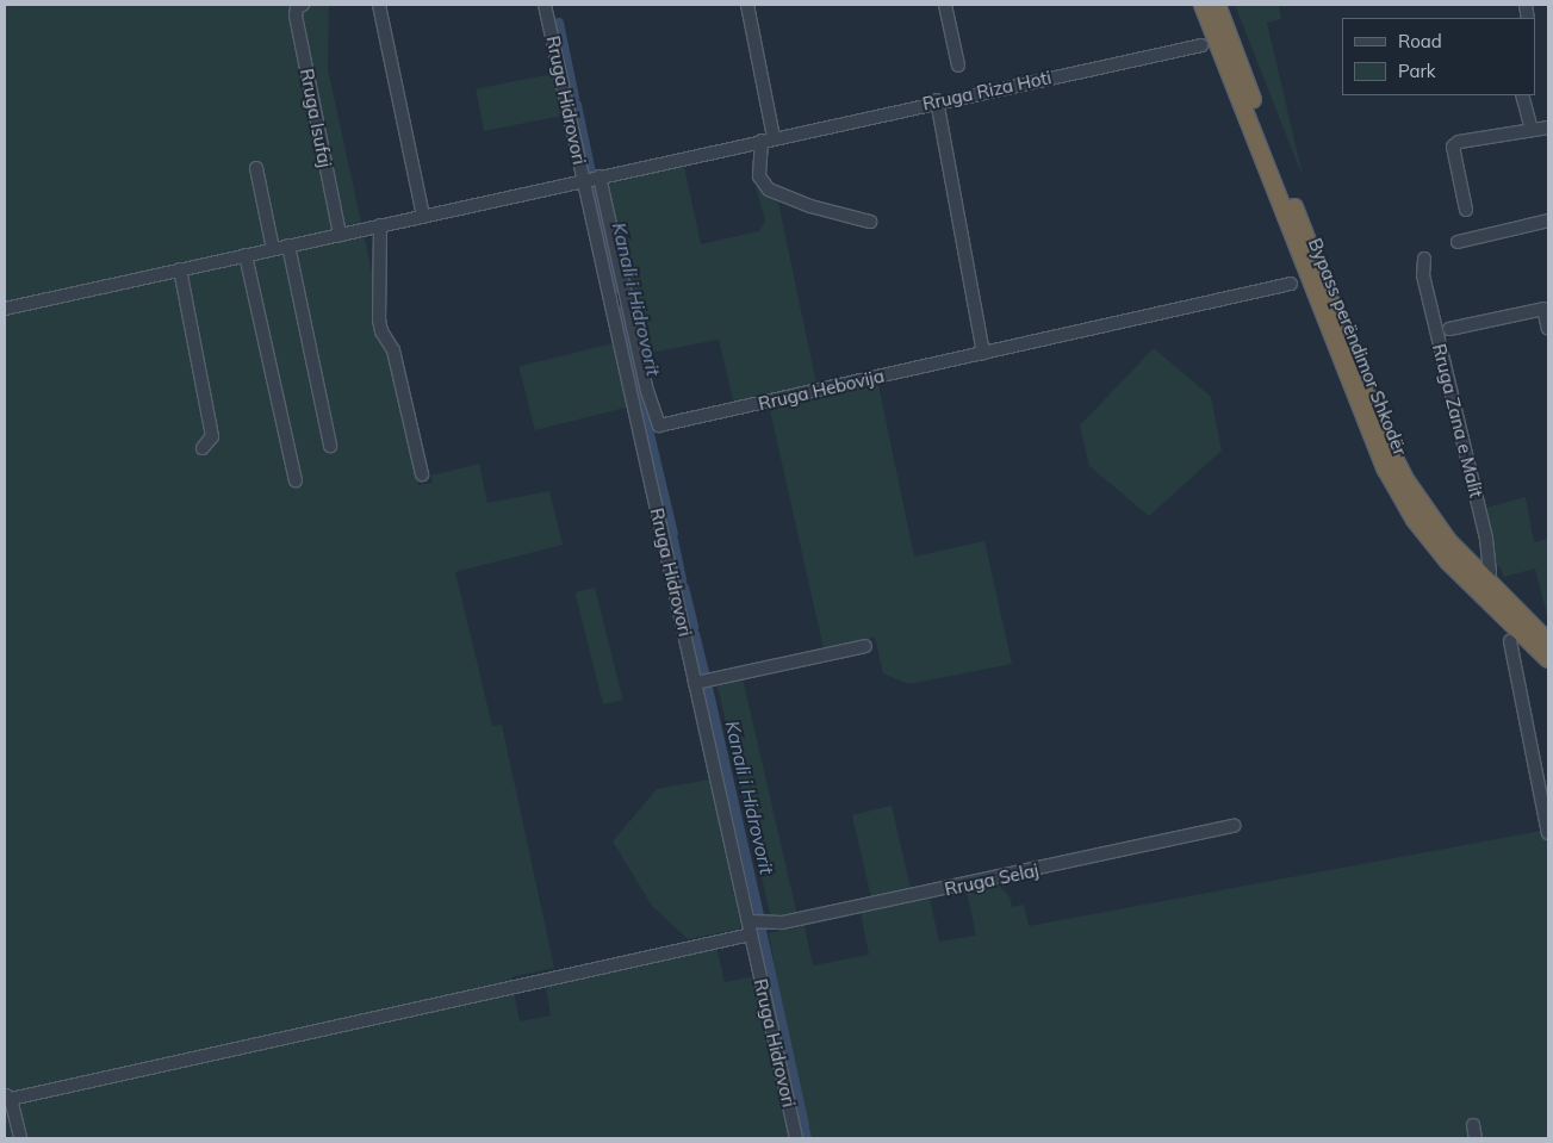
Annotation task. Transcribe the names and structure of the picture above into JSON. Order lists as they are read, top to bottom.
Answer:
{
  "streets": {
    "highway": ["Bypass perëndimor Shkodër"],
    "street": [
      "Rruga Riza Hoti",
      "Rruga Hidrovori",
      "Rruga Isufaj",
      "Rruga Hebovija",
      "Rruga Zana e Malit",
      "Rruga Selaj"
    ]
  },
  "crossings": [
    ["Rruga Riza Hoti", "Rruga Hidrovori"],
    ["Rruga Riza Hoti", "Rruga Hebovija"],
    ["Rruga Hidrovori", "Rruga Selaj"],
    ["Bypass perëndimor Shkodër", "Rruga Zana e Malit"]
  ],
  "water": ["Kanali i Hidrovorit"],
  "legend": ["Road", "Park"]
}
